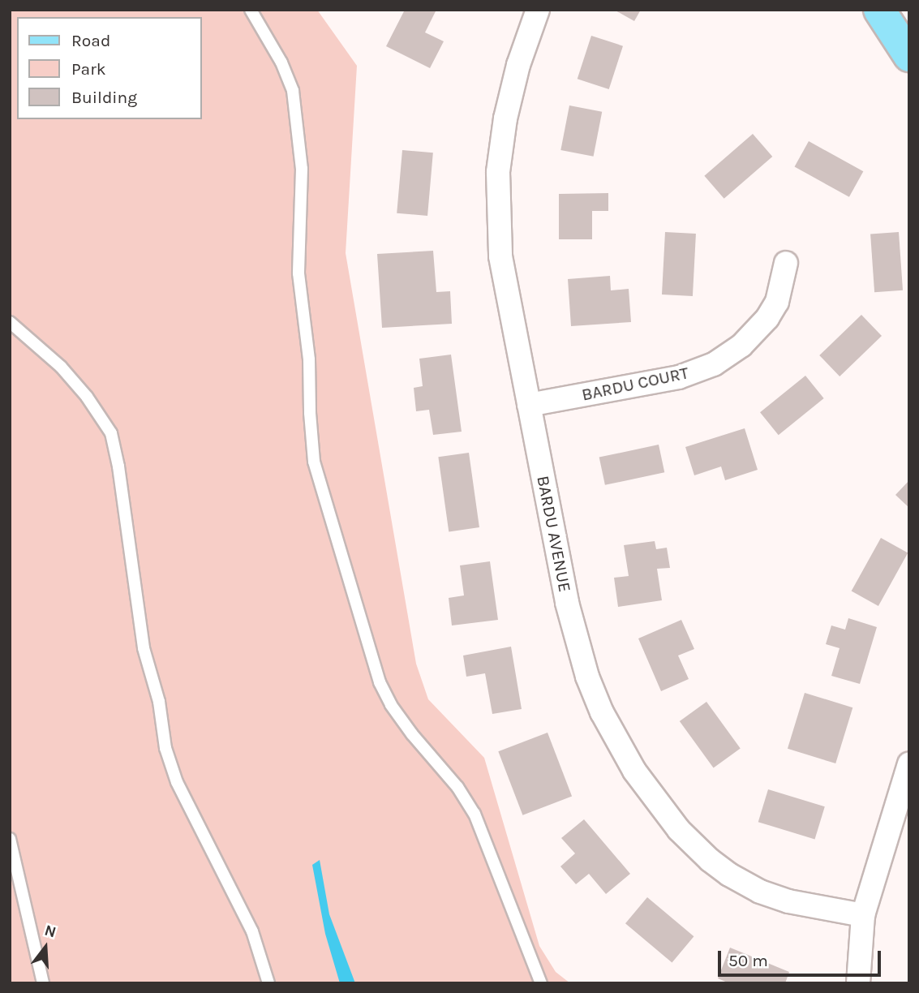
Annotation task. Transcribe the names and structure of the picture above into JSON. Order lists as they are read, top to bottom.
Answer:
{
  "streets": {
    "street": ["BARDU COURT", "BARDU AVENUE"]
  },
  "crossings": [
    ["BARDU COURT", "BARDU AVENUE"]
  ],
  "legend": ["Road", "Park", "Building"],
  "scale_bar": "50 m",
  "north": "top"
}
